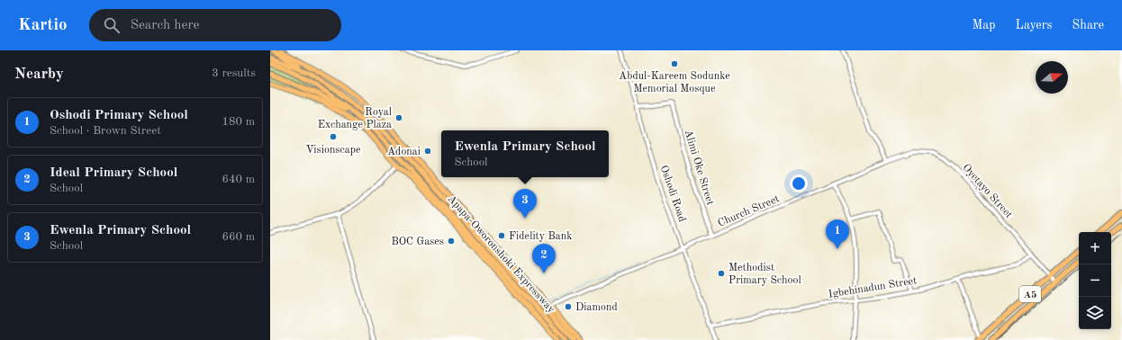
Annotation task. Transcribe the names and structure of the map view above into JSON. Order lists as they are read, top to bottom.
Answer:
{
  "streets": {
    "highway": ["Apapa-Oworonshoki Expressway", "A5"],
    "street": [
      "Alimi Oke Street",
      "Oyetayo Street",
      "Oshodi Road",
      "Church Street",
      "Igbehinadun Street"
    ]
  },
  "crossings": [
    ["Alimi Oke Street", "Oshodi Road"],
    ["Alimi Oke Street", "Church Street"],
    ["Oyetayo Street", "Church Street"],
    ["Oyetayo Street", "Igbehinadun Street"],
    ["Oyetayo Street", "A5"],
    ["Oshodi Road", "Church Street"],
    ["Oshodi Road", "Igbehinadun Street"],
    ["Church Street", "Apapa-Oworonshoki Expressway"]
  ],
  "places": [
    "Abdul-Kareem Sodunke Memorial Mosque",
    "Royal Exchange Plaza",
    "Visionscape",
    "Adonai",
    "Fidelity Bank",
    "BOC Gases",
    "Methodist Primary School",
    "Diamond"
  ],
  "north": "right",
  "page": {
    "header": "Kartio",
    "search": "Search here",
    "nav": ["Map", "Layers", "Share"],
    "heading": ["Nearby", "3 results"],
    "list": [
      {
        "mark": "1",
        "name": "Oshodi Primary School",
        "note": "School · Brown Street",
        "value": "180 m"
      },
      {
        "mark": "2",
        "name": "Ideal Primary School",
        "note": "School",
        "value": "640 m"
      },
      {
        "mark": "3",
        "name": "Ewenla Primary School",
        "note": "School",
        "value": "660 m"
      }
    ],
    "popup": ["Ewenla Primary School", "School"],
    "pins": ["3", "1", "2"],
    "map_buttons": ["+", "−"]
  }
}
